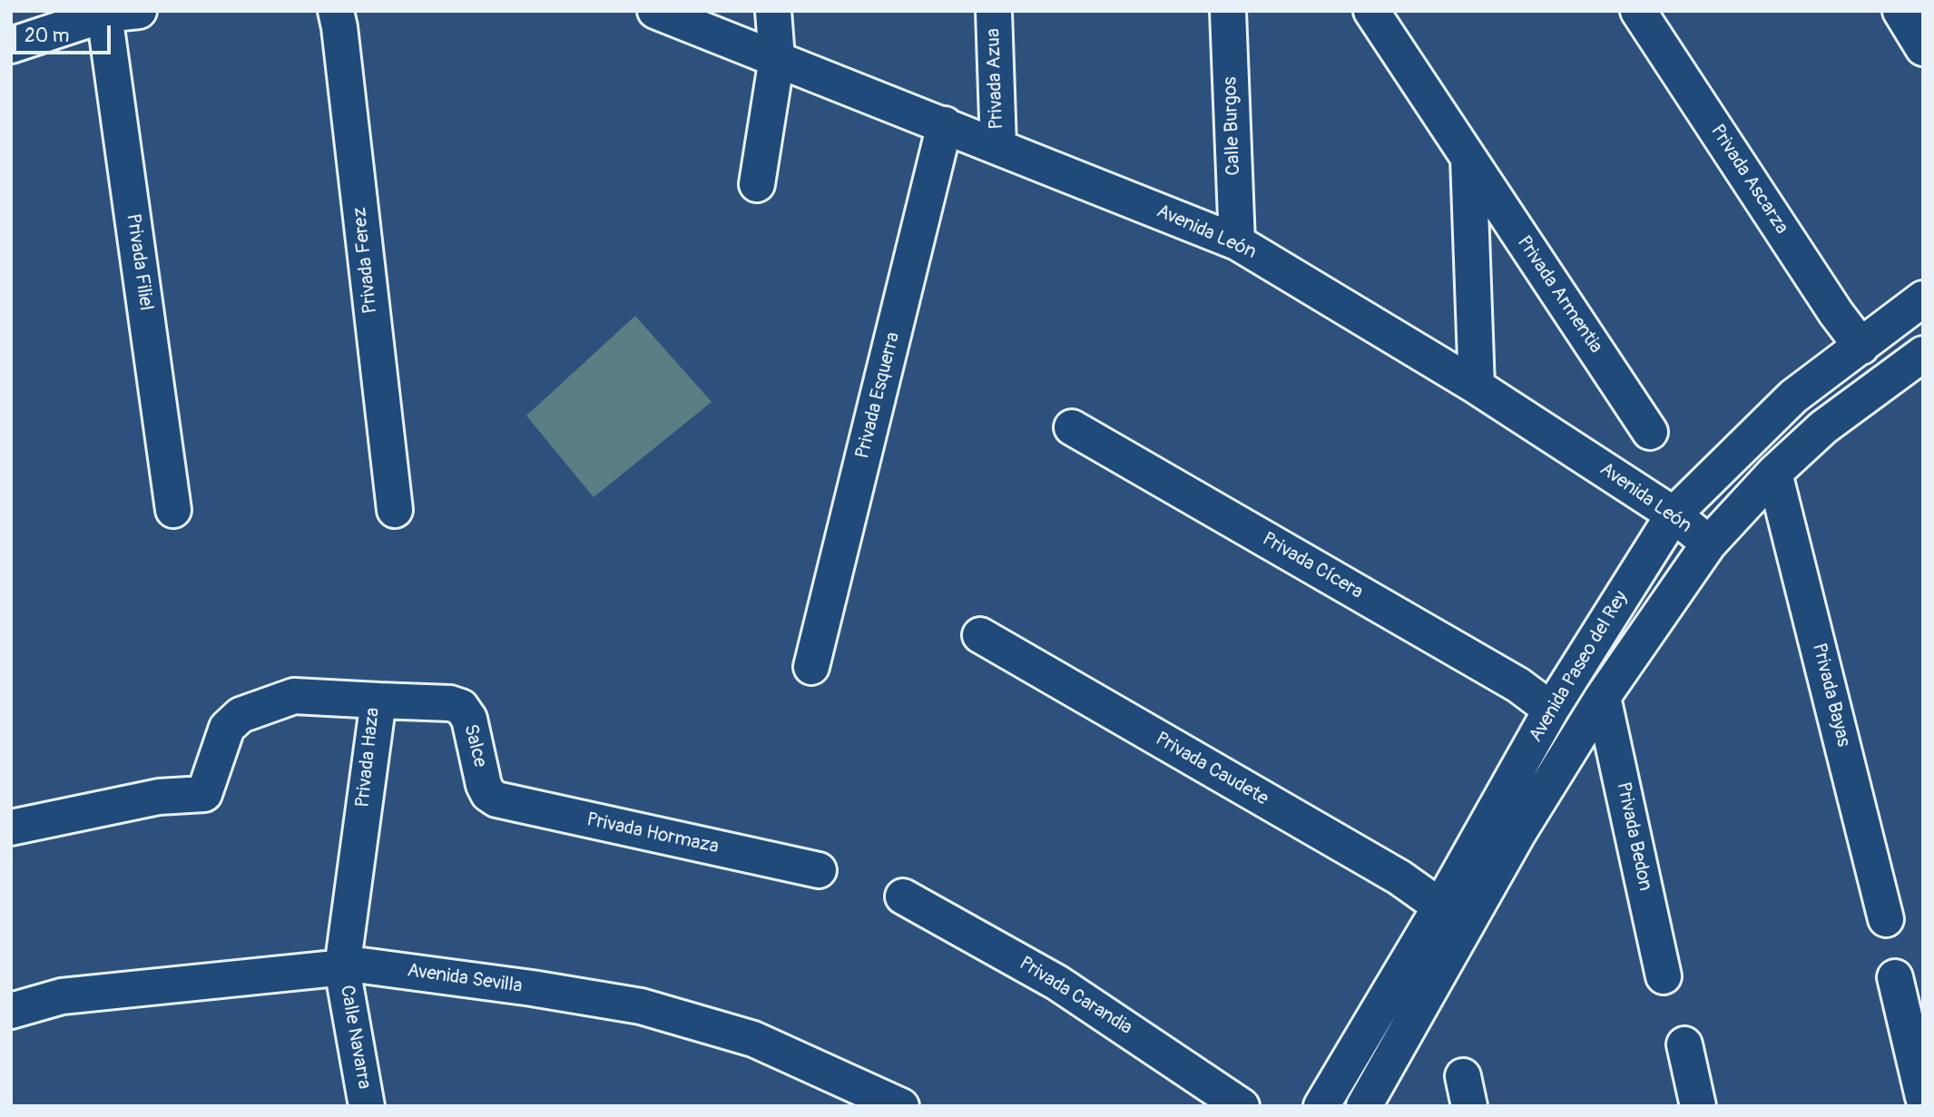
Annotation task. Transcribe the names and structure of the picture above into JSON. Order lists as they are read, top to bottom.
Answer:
{
  "streets": {
    "street": [
      "Privada Azua",
      "Calle Burgos",
      "Privada Ascarza",
      "Avenida León",
      "Privada Ferez",
      "Privada Filiel",
      "Privada Armentia",
      "Privada Esquerra",
      "Privada Cícera",
      "Avenida Paseo del Rey",
      "Privada Bayas",
      "Salce",
      "Privada Haza",
      "Privada Caudete",
      "Privada Hormaza",
      "Privada Bedon",
      "Avenida Sevilla",
      "Privada Carandia",
      "Calle Navarra"
    ]
  },
  "crossings": [
    ["Privada Azua", "Avenida León"],
    ["Calle Burgos", "Avenida León"],
    ["Privada Ascarza", "Avenida Paseo del Rey"],
    ["Avenida León", "Privada Esquerra"],
    ["Avenida León", "Avenida Paseo del Rey"],
    ["Privada Cícera", "Avenida Paseo del Rey"],
    ["Avenida Paseo del Rey", "Privada Bayas"],
    ["Avenida Paseo del Rey", "Privada Caudete"],
    ["Avenida Paseo del Rey", "Privada Bedon"],
    ["Salce", "Privada Haza"],
    ["Salce", "Privada Hormaza"],
    ["Privada Haza", "Avenida Sevilla"],
    ["Privada Haza", "Calle Navarra"],
    ["Avenida Sevilla", "Calle Navarra"]
  ],
  "scale_bar": "20 m"
}
